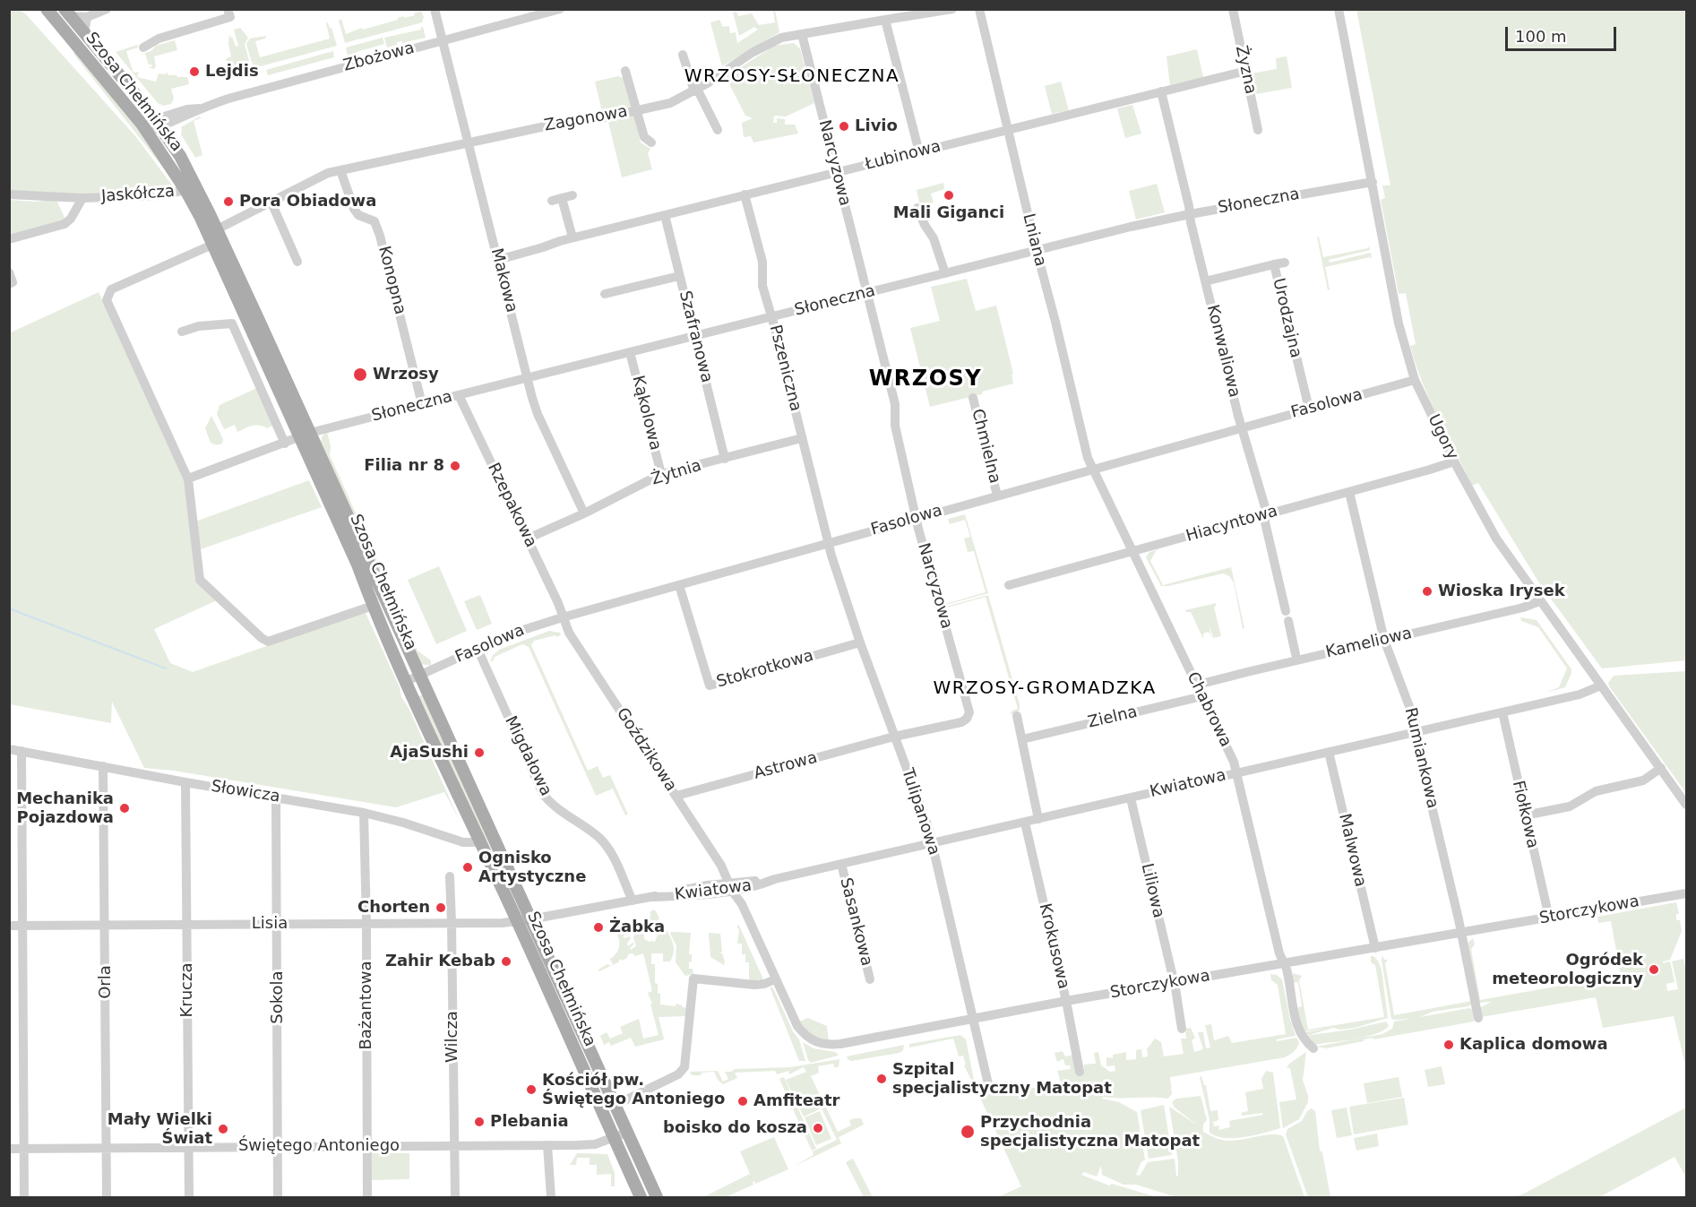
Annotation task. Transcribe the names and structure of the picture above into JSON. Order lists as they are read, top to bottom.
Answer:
{
  "streets": {
    "main road": ["Szosa Chełmińska"],
    "street": [
      "Zbożowa",
      "Żyzna",
      "Zagonowa",
      "Łubinowa",
      "Narcyzowa",
      "Jaskółcza",
      "Słoneczna",
      "Lniana",
      "Konopna",
      "Makowa",
      "Urodzajna",
      "Szafranowa",
      "Konwaliowa",
      "Pszeniczna",
      "Fasolowa",
      "Kąkolowa",
      "Ugory",
      "Chmielna",
      "Żytnia",
      "Rzepakowa",
      "Hiacyntowa",
      "Kameliowa",
      "Stokrotkowa",
      "Chabrowa",
      "Zielna",
      "Goździkowa",
      "Migdałowa",
      "Rumiankowa",
      "Astrowa",
      "Kwiatowa",
      "Słowicza",
      "Tulipanowa",
      "Fiołkowa",
      "Malwowa",
      "Liliowa",
      "Storczykowa",
      "Sasankowa",
      "Lisia",
      "Krokusowa",
      "Orla",
      "Krucza",
      "Sokola",
      "Bażantowa",
      "Wilcza",
      "Świętego Antoniego"
    ]
  },
  "crossings": [
    ["Zbożowa", "Szosa Chełmińska"],
    ["Zbożowa", "Makowa"],
    ["Żyzna", "Łubinowa"],
    ["Szosa Chełmińska", "Zagonowa"],
    ["Szosa Chełmińska", "Jaskółcza"],
    ["Szosa Chełmińska", "Słoneczna"],
    ["Szosa Chełmińska", "Fasolowa"],
    ["Szosa Chełmińska", "Kwiatowa"],
    ["Szosa Chełmińska", "Słowicza"],
    ["Szosa Chełmińska", "Lisia"],
    ["Szosa Chełmińska", "Świętego Antoniego"],
    ["Zagonowa", "Narcyzowa"],
    ["Zagonowa", "Konopna"],
    ["Zagonowa", "Makowa"],
    ["Łubinowa", "Narcyzowa"],
    ["Łubinowa", "Lniana"],
    ["Łubinowa", "Makowa"],
    ["Łubinowa", "Szafranowa"],
    ["Łubinowa", "Konwaliowa"],
    ["Łubinowa", "Pszeniczna"],
    ["Narcyzowa", "Słoneczna"],
    ["Narcyzowa", "Fasolowa"],
    ["Narcyzowa", "Astrowa"],
    ["Narcyzowa", "Tulipanowa"],
    ["Słoneczna", "Lniana"],
    ["Słoneczna", "Konopna"],
    ["Słoneczna", "Makowa"],
    ["Słoneczna", "Szafranowa"],
    ["Słoneczna", "Konwaliowa"],
    ["Słoneczna", "Pszeniczna"],
    ["Słoneczna", "Kąkolowa"],
    ["Słoneczna", "Ugory"],
    ["Słoneczna", "Rzepakowa"],
    ["Lniana", "Fasolowa"],
    ["Lniana", "Chabrowa"],
    ["Makowa", "Żytnia"],
    ["Urodzajna", "Konwaliowa"],
    ["Urodzajna", "Fasolowa"],
    ["Szafranowa", "Żytnia"],
    ["Konwaliowa", "Fasolowa"],
    ["Konwaliowa", "Hiacyntowa"],
    ["Pszeniczna", "Fasolowa"],
    ["Pszeniczna", "Żytnia"],
    ["Pszeniczna", "Tulipanowa"],
    ["Fasolowa", "Ugory"],
    ["Fasolowa", "Chmielna"],
    ["Fasolowa", "Rzepakowa"],
    ["Fasolowa", "Stokrotkowa"],
    ["Fasolowa", "Chabrowa"],
    ["Fasolowa", "Goździkowa"],
    ["Fasolowa", "Migdałowa"],
    ["Fasolowa", "Tulipanowa"],
    ["Kąkolowa", "Żytnia"],
    ["Ugory", "Hiacyntowa"],
    ["Ugory", "Kameliowa"],
    ["Ugory", "Kwiatowa"],
    ["Żytnia", "Rzepakowa"],
    ["Rzepakowa", "Goździkowa"],
    ["Hiacyntowa", "Chabrowa"],
    ["Hiacyntowa", "Rumiankowa"],
    ["Kameliowa", "Chabrowa"],
    ["Kameliowa", "Rumiankowa"],
    ["Stokrotkowa", "Tulipanowa"],
    ["Chabrowa", "Zielna"],
    ["Chabrowa", "Kwiatowa"],
    ["Chabrowa", "Storczykowa"],
    ["Goździkowa", "Astrowa"],
    ["Goździkowa", "Kwiatowa"],
    ["Goździkowa", "Storczykowa"],
    ["Migdałowa", "Kwiatowa"],
    ["Rumiankowa", "Kwiatowa"],
    ["Rumiankowa", "Storczykowa"],
    ["Astrowa", "Tulipanowa"],
    ["Kwiatowa", "Tulipanowa"],
    ["Kwiatowa", "Fiołkowa"],
    ["Kwiatowa", "Malwowa"],
    ["Kwiatowa", "Liliowa"],
    ["Kwiatowa", "Storczykowa"],
    ["Kwiatowa", "Sasankowa"],
    ["Kwiatowa", "Lisia"],
    ["Kwiatowa", "Krokusowa"],
    ["Słowicza", "Orla"],
    ["Słowicza", "Krucza"],
    ["Słowicza", "Sokola"],
    ["Słowicza", "Bażantowa"],
    ["Tulipanowa", "Storczykowa"],
    ["Fiołkowa", "Storczykowa"],
    ["Malwowa", "Storczykowa"],
    ["Liliowa", "Storczykowa"],
    ["Storczykowa", "Krokusowa"],
    ["Lisia", "Orla"],
    ["Lisia", "Krucza"],
    ["Lisia", "Sokola"],
    ["Lisia", "Bażantowa"],
    ["Lisia", "Wilcza"],
    ["Orla", "Świętego Antoniego"],
    ["Krucza", "Świętego Antoniego"],
    ["Sokola", "Świętego Antoniego"],
    ["Bażantowa", "Świętego Antoniego"],
    ["Wilcza", "Świętego Antoniego"]
  ],
  "districts": ["WRZOSY-SŁONECZNA", "WRZOSY", "WRZOSY-GROMADZKA"],
  "places": [
    "Lejdis",
    "Livio",
    "Mali Giganci",
    "Pora Obiadowa",
    "Wrzosy",
    "Filia nr 8",
    "Wioska Irysek",
    "AjaSushi",
    "Mechanika Pojazdowa",
    "Ognisko Artystyczne",
    "Chorten",
    "Żabka",
    "Zahir Kebab",
    "Ogródek meteorologiczny",
    "Kaplica domowa",
    "Szpital specjalistyczny Matopat",
    "Kościół pw. Świętego Antoniego",
    "Amfiteatr",
    "Plebania",
    "boisko do kosza",
    "Mały Wielki Świat",
    "Przychodnia specjalistyczna Matopat"
  ],
  "scale_bar": "100 m"
}
